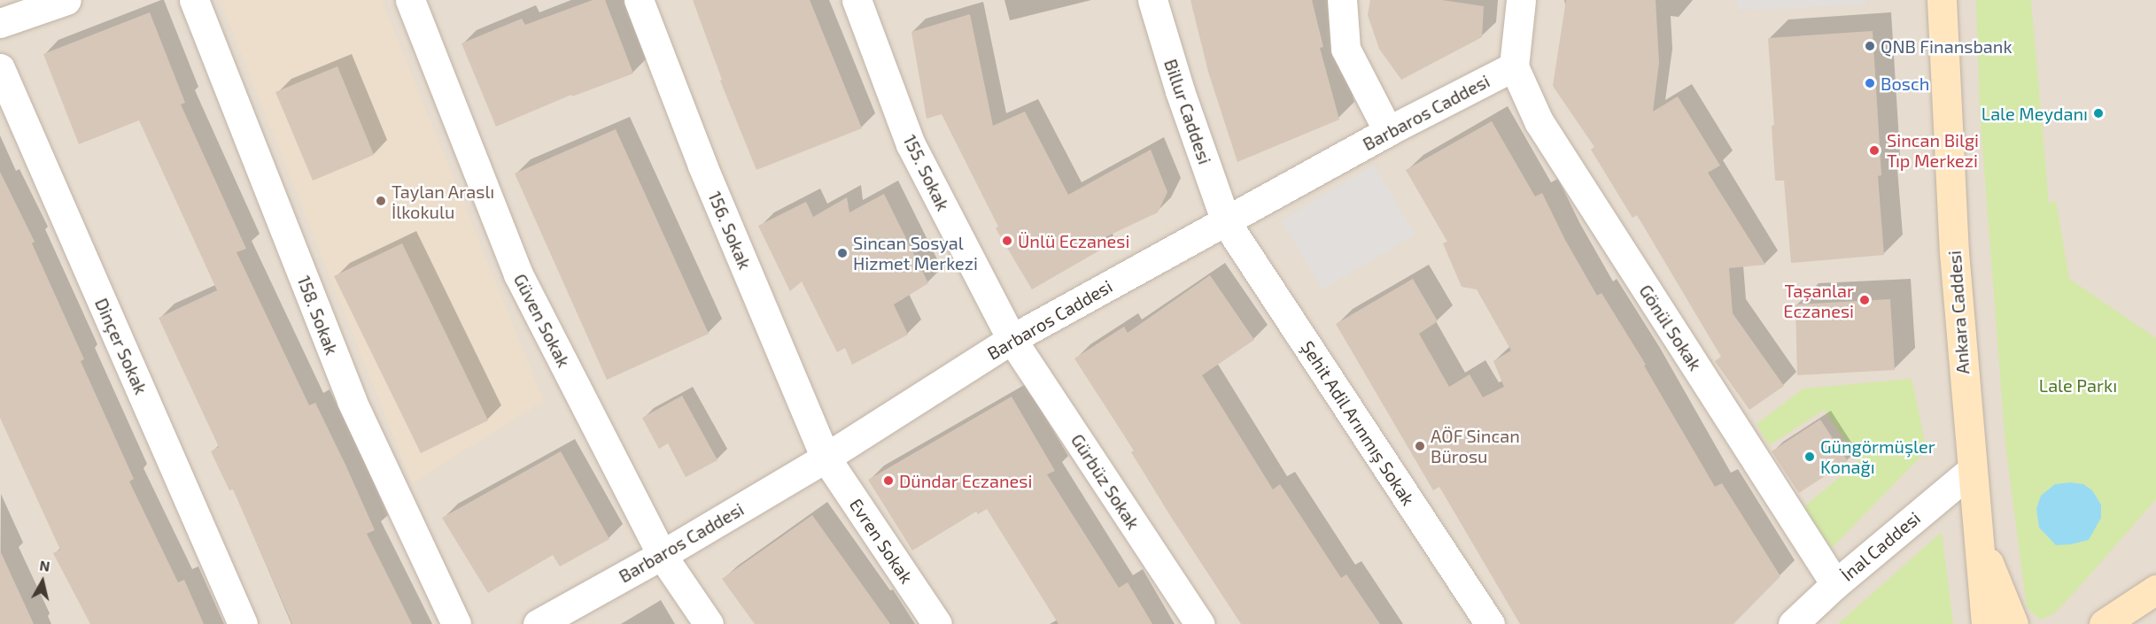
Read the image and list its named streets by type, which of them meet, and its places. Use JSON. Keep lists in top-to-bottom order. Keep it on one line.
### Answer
{"streets":{"main road":["Ankara Caddesi"],"street":["Billur Caddesi","Barbaros Caddesi","155. Sokak","156. Sokak","158. Sokak","Güven Sokak","Gönül Sokak","Dinçer Sokak","Şehit Adil Arınmış Sokak","Gürbüz Sokak","Evren Sokak","İnal Caddesi"]},"crossings":[["Billur Caddesi","Barbaros Caddesi"],["Billur Caddesi","Şehit Adil Arınmış Sokak"],["Barbaros Caddesi","155. Sokak"],["Barbaros Caddesi","156. Sokak"],["Barbaros Caddesi","Güven Sokak"],["Barbaros Caddesi","Gönül Sokak"],["Barbaros Caddesi","Şehit Adil Arınmış Sokak"],["Barbaros Caddesi","Gürbüz Sokak"],["Barbaros Caddesi","Evren Sokak"],["155. Sokak","Gürbüz Sokak"],["156. Sokak","Evren Sokak"],["Ankara Caddesi","İnal Caddesi"],["Gönül Sokak","İnal Caddesi"]],"parks":["Lale Parkı"],"places":["QNB Finansbank","Bosch","Lale Meydanı","Sincan Bilgi Tıp Merkezi","Taylan Araslı İlkokulu","Ünlü Eczanesi","Sincan Sosyal Hizmet Merkezi","Taşanlar Eczanesi","AÖF Sincan Bürosu","Güngörmüşler Konağı","Dündar Eczanesi"],"north":"top"}
